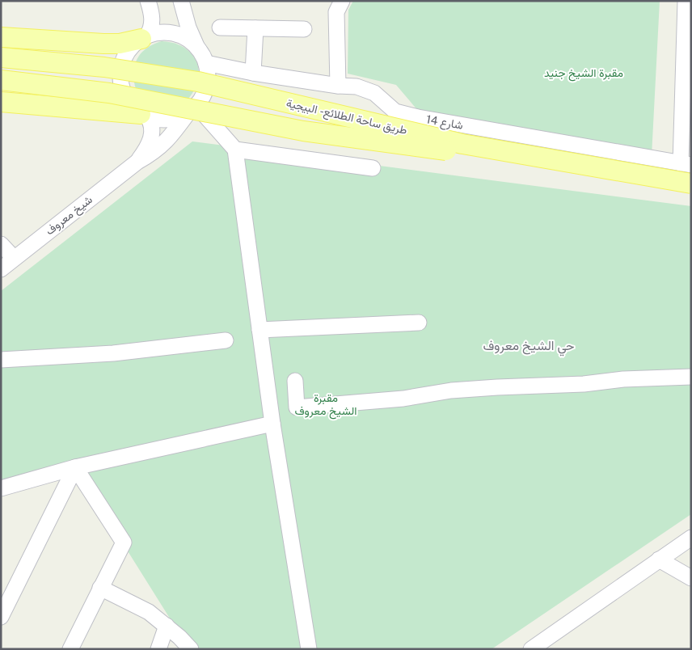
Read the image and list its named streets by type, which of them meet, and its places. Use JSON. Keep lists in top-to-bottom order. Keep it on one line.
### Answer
{"streets":{"main road":["طريق ساحة الطلائع - البيجية"],"street":["شارع 14","شیخ معروف"]},"districts":["حي الشيخ معروف"],"parks":["مقبرة الشيخ جنيد","مقبرة الشيخ معروف"]}
